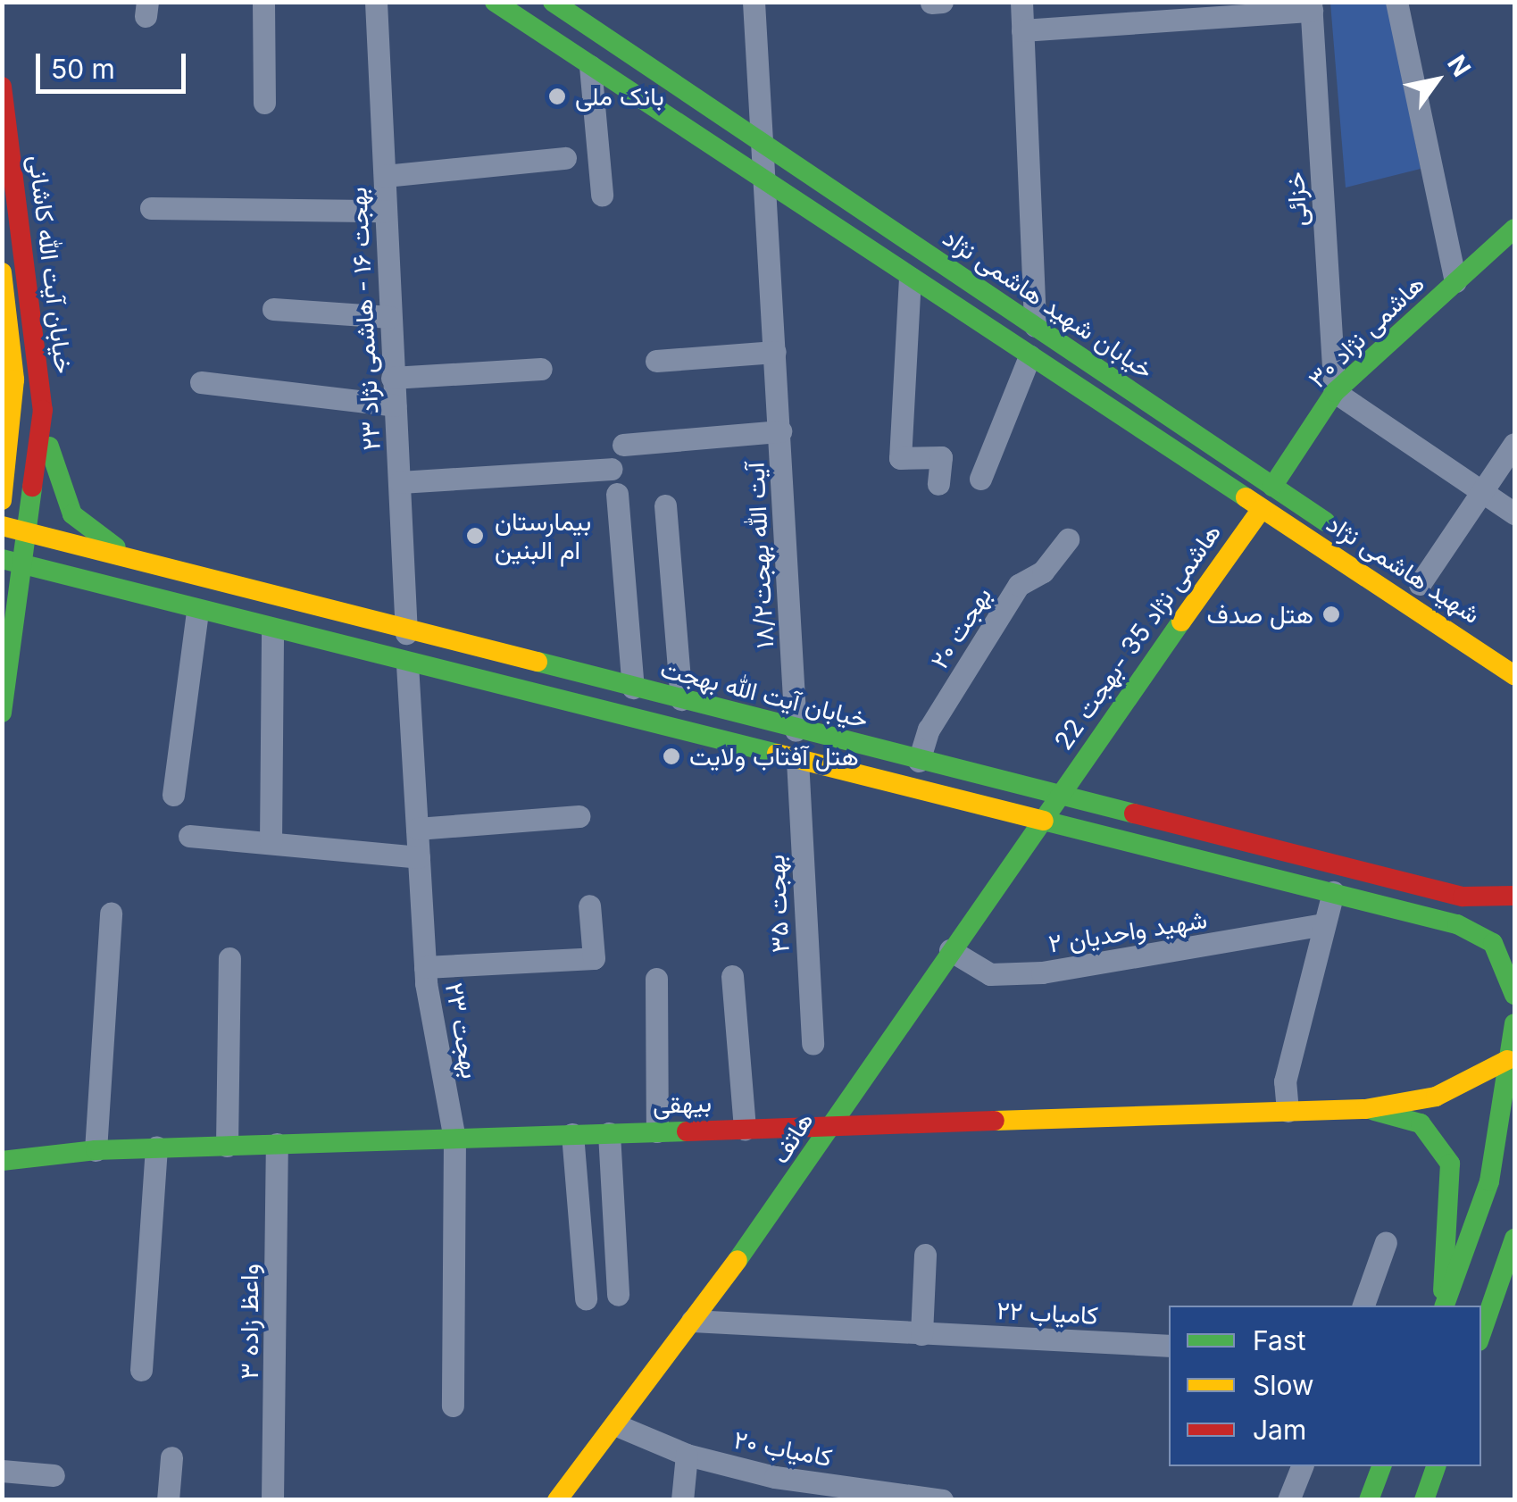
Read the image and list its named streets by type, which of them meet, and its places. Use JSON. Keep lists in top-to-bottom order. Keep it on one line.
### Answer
{"streets":{"main road":["خیابان آیت الله کاشانی","خیابان شهید هاشمی نژاد","هاشمی نژاد ۳۰","شهید هاشمی نژاد","هاشمی نژاد 35 -بهجت 22","خیابان آیت الله بهجت","بیهقی","هاتف"],"street":["خزائی","بهجت ۱۶ - هاشمی نژاد ۲۳","آیت الله بهجت۱۸/۲","بهجت ۲۰","بهجت ۳۵","شهید واحدیان ۲","بهجت ۲۳","کامیاب ۲۲","واعظ زاده ۳","کامیاب ۲۰"]},"crossings":[["خزائی","هاشمی نژاد ۳۰"],["خیابان آیت الله کاشانی","خیابان آیت الله بهجت"],["خیابان شهید هاشمی نژاد","هاشمی نژاد ۳۰"],["خیابان شهید هاشمی نژاد","آیت الله بهجت۱۸/۲"],["بهجت ۱۶ - هاشمی نژاد ۲۳","خیابان آیت الله بهجت"],["آیت الله بهجت۱۸/۲","خیابان آیت الله بهجت"],["شهید هاشمی نژاد","هاشمی نژاد 35 -بهجت 22"],["بهجت ۲۰","خیابان آیت الله بهجت"],["هاشمی نژاد 35 -بهجت 22","خیابان آیت الله بهجت"],["هاشمی نژاد 35 -بهجت 22","هاتف"],["خیابان آیت الله بهجت","هاتف"],["شهید واحدیان ۲","هاتف"],["بهجت ۲۳","بیهقی"],["بیهقی","هاتف"],["بیهقی","واعظ زاده ۳"],["هاتف","کامیاب ۲۲"],["هاتف","کامیاب ۲۰"]],"places":["بانک ملی","بیمارستان ام البنین","هتل صدف","هتل آفتاب ولایت"],"legend":["Fast","Slow","Jam"],"scale_bar":"50 m","north":"top right"}
